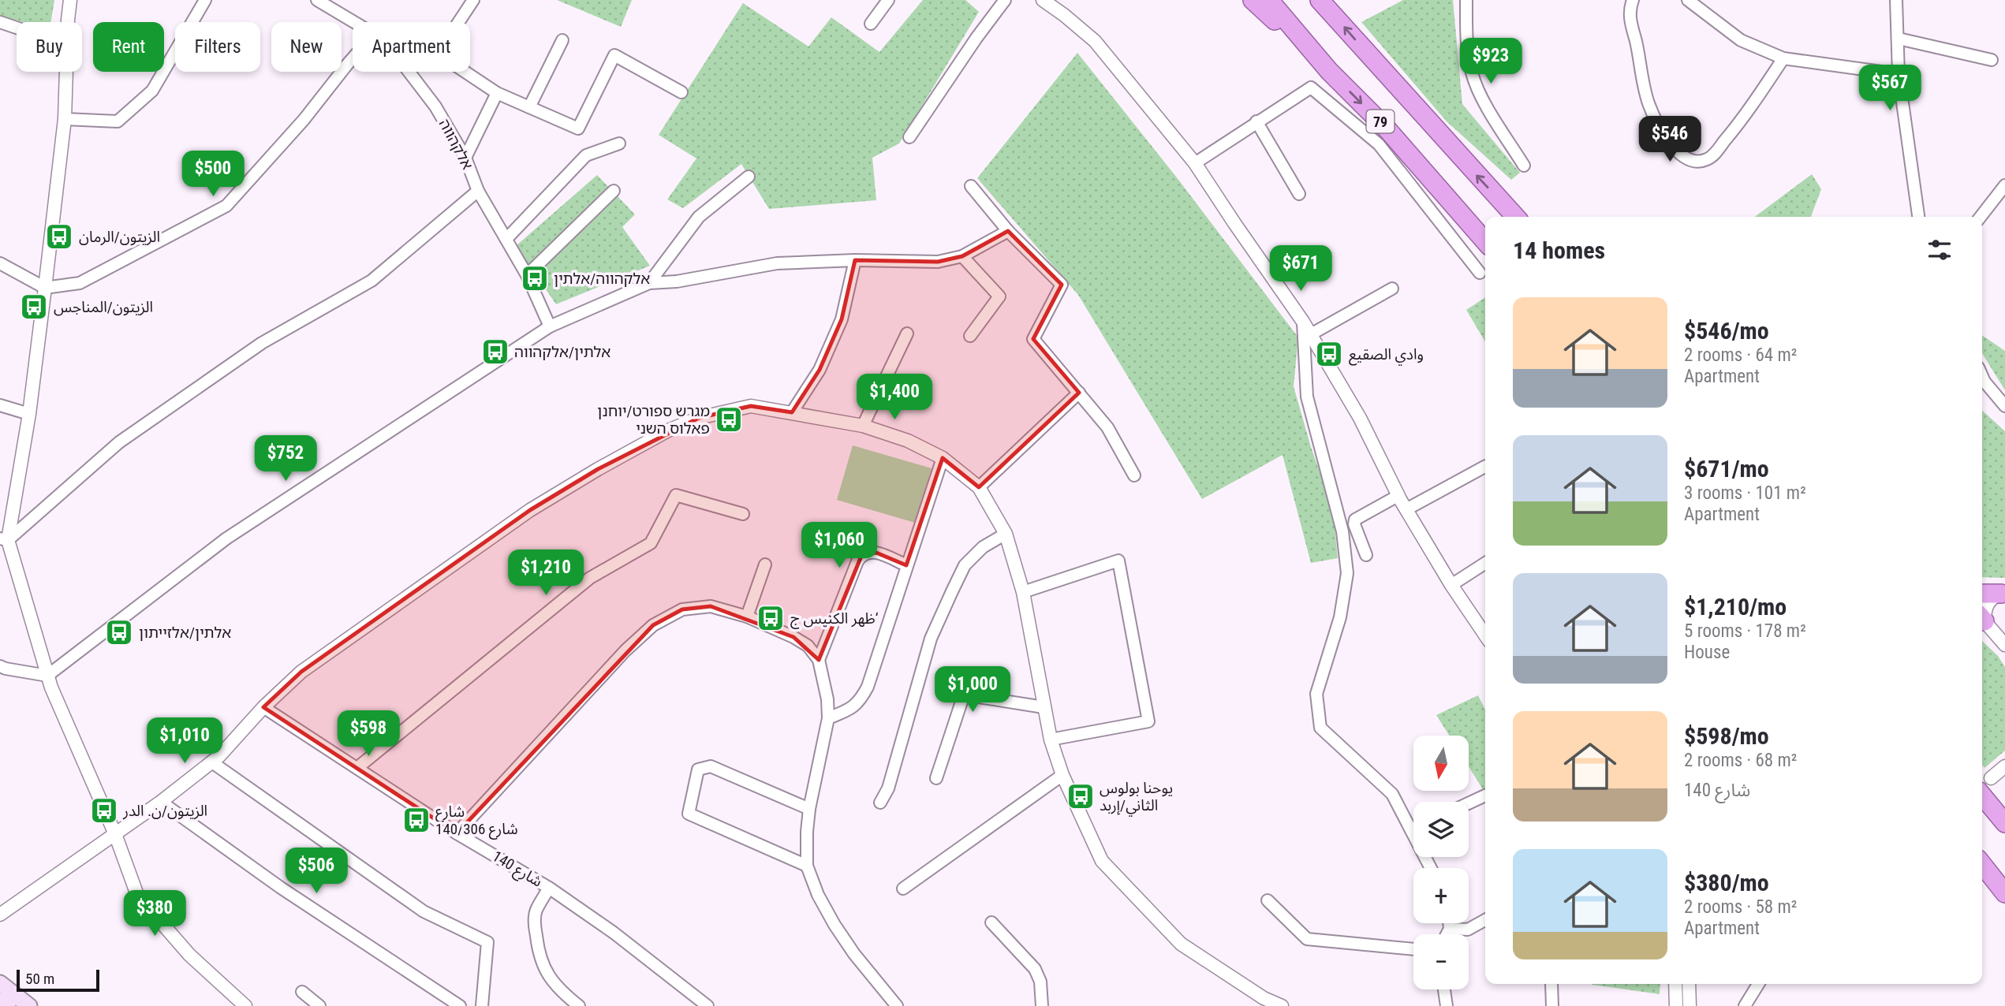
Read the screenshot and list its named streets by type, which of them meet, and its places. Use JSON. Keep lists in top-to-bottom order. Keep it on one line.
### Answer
{"streets":{"highway":["79"],"street":["אלקהווה","شارع 140"]},"places":{"bus stop":["الزيتون/الرمان","אלקהווה/אלתין","الزيتون/المناجس","אלתין/אלקהווה","وادي الصقيع","מגרש ספורט/יוחנן פאלוס השני","ظهر الكنيس ج‘","אלתין/אלזייתון","يوحنا بولوس الثاني/إربد","الزيتون/ن. الدر","شارع 140/شارع 306"]},"scale_bar":"50 m","north":"bottom","page":{"chip":["Buy","Rent","Filters","New","Apartment"],"price":["$923","$567","$546","$500","$671","$1,400","$752","$1,060","$1,210","$1,000","$598","$1,010","$506","$380"],"heading":"14 homes","list":[{"name":"$546/mo","note":"2 rooms · 64 m² · Apartment"},{"name":"$671/mo","note":"3 rooms · 101 m² · Apartment"},{"name":"$1,210/mo","note":"5 rooms · 178 m² · House"},{"name":"$598/mo","note":"2 rooms · 68 m² · شارع 140"},{"name":"$380/mo","note":"2 rooms · 58 m² · Apartment"}],"map_buttons":["+","−"],"scale":"50 m"}}
